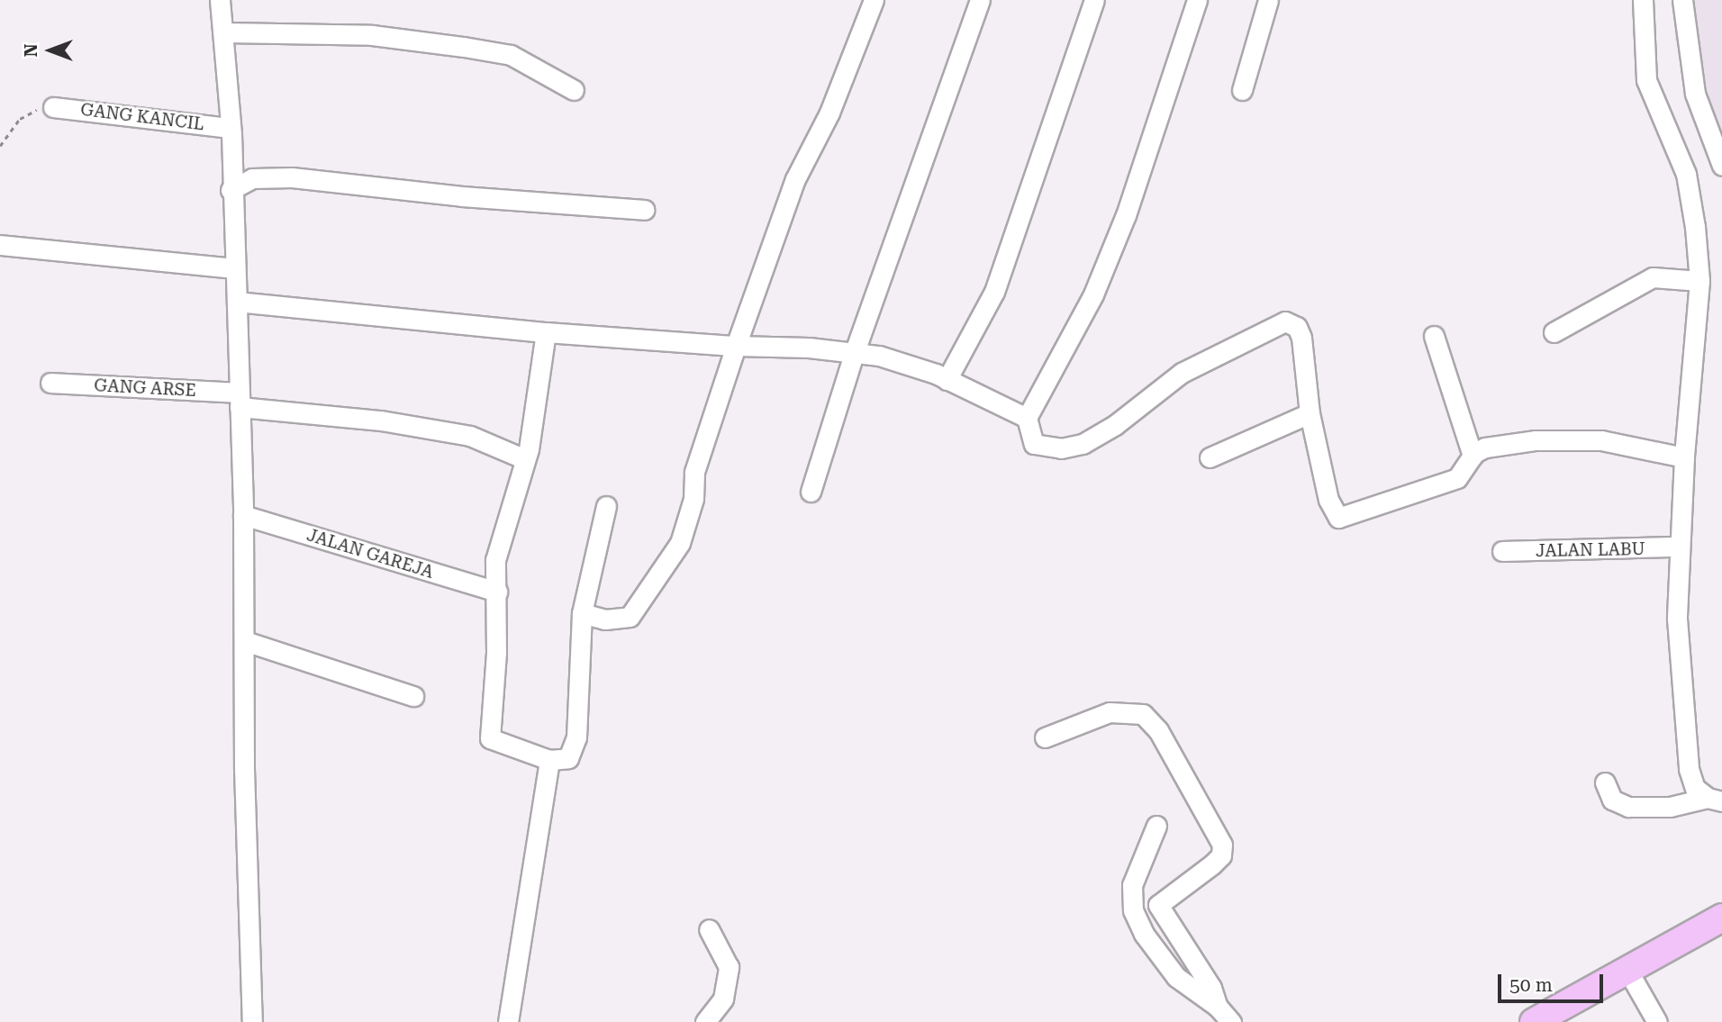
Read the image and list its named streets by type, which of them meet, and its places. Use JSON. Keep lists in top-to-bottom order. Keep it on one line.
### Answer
{"streets":{"street":["GANG KANCIL","GANG ARSE","JALAN LABU","JALAN GAREJA"]},"scale_bar":"50 m","north":"left"}
